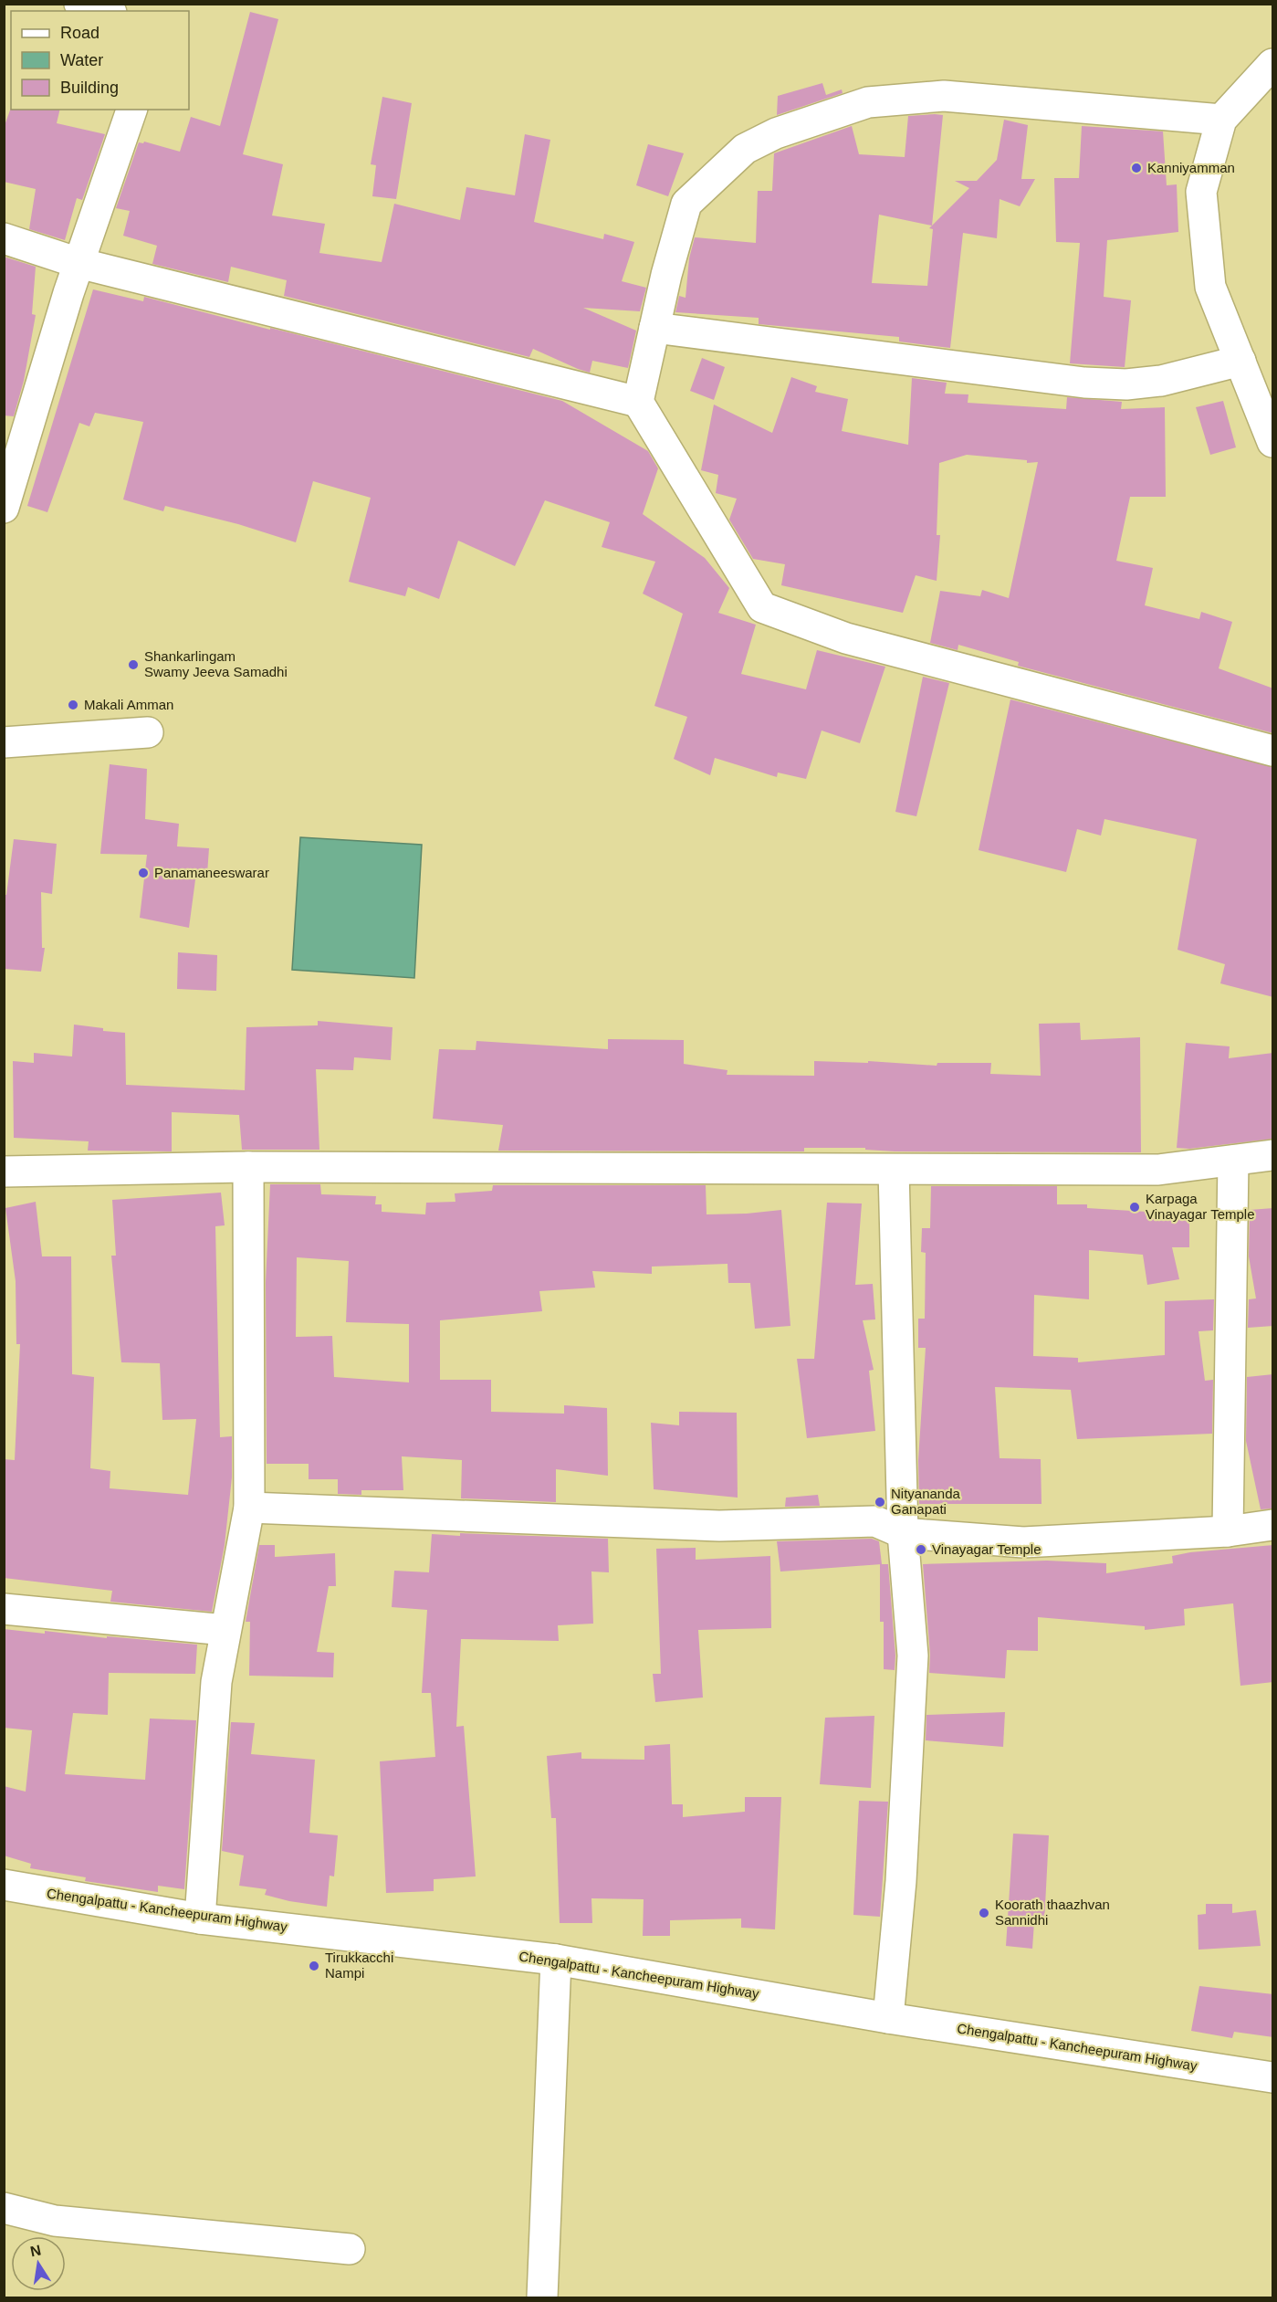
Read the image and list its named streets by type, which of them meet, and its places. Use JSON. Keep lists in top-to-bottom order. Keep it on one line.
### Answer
{"streets":{"main road":["Chengalpattu - Kancheepuram Highway"]},"places":["Kanniyamman","Shankarlingam Swamy Jeeva Samadhi","Makali Amman","Panamaneeswarar","Karpaga Vinayagar Temple","Nityananda Ganapati","Vinayagar Temple","Koorath thaazhvan Sannidhi","Tirukkacchi Nampi"],"legend":["Road","Water","Building"],"north":"top"}
